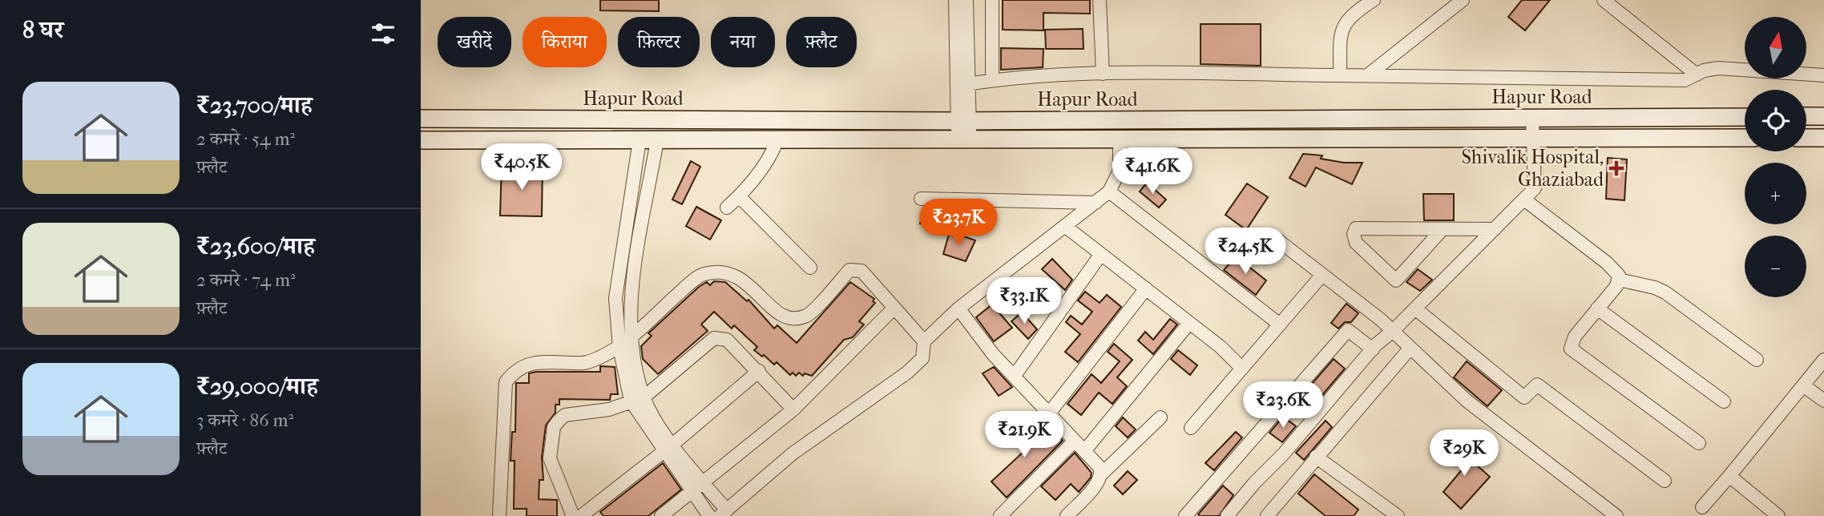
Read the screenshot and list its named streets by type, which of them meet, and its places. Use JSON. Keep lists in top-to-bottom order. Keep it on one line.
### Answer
{"streets":{"main road":["Hapur Road"]},"places":{"health":["Shivalik Hospital, Ghaziabad"]},"north":"top","page":{"heading":"8 घर","map_buttons":["+","−"],"chip":["खरीदें","किराया","फ़िल्टर","नया","फ़्लैट"],"list":[{"name":"₹23,700/माह","note":"2 कमरे · 54 m² · फ़्लैट"},{"name":"₹23,600/माह","note":"2 कमरे · 74 m² · फ़्लैट"},{"name":"₹29,000/माह","note":"3 कमरे · 86 m² · फ़्लैट"}],"price":["₹40.5K","₹41.6K","₹23.7K","₹24.5K","₹33.1K","₹23.6K","₹21.9K","₹29K"]}}
